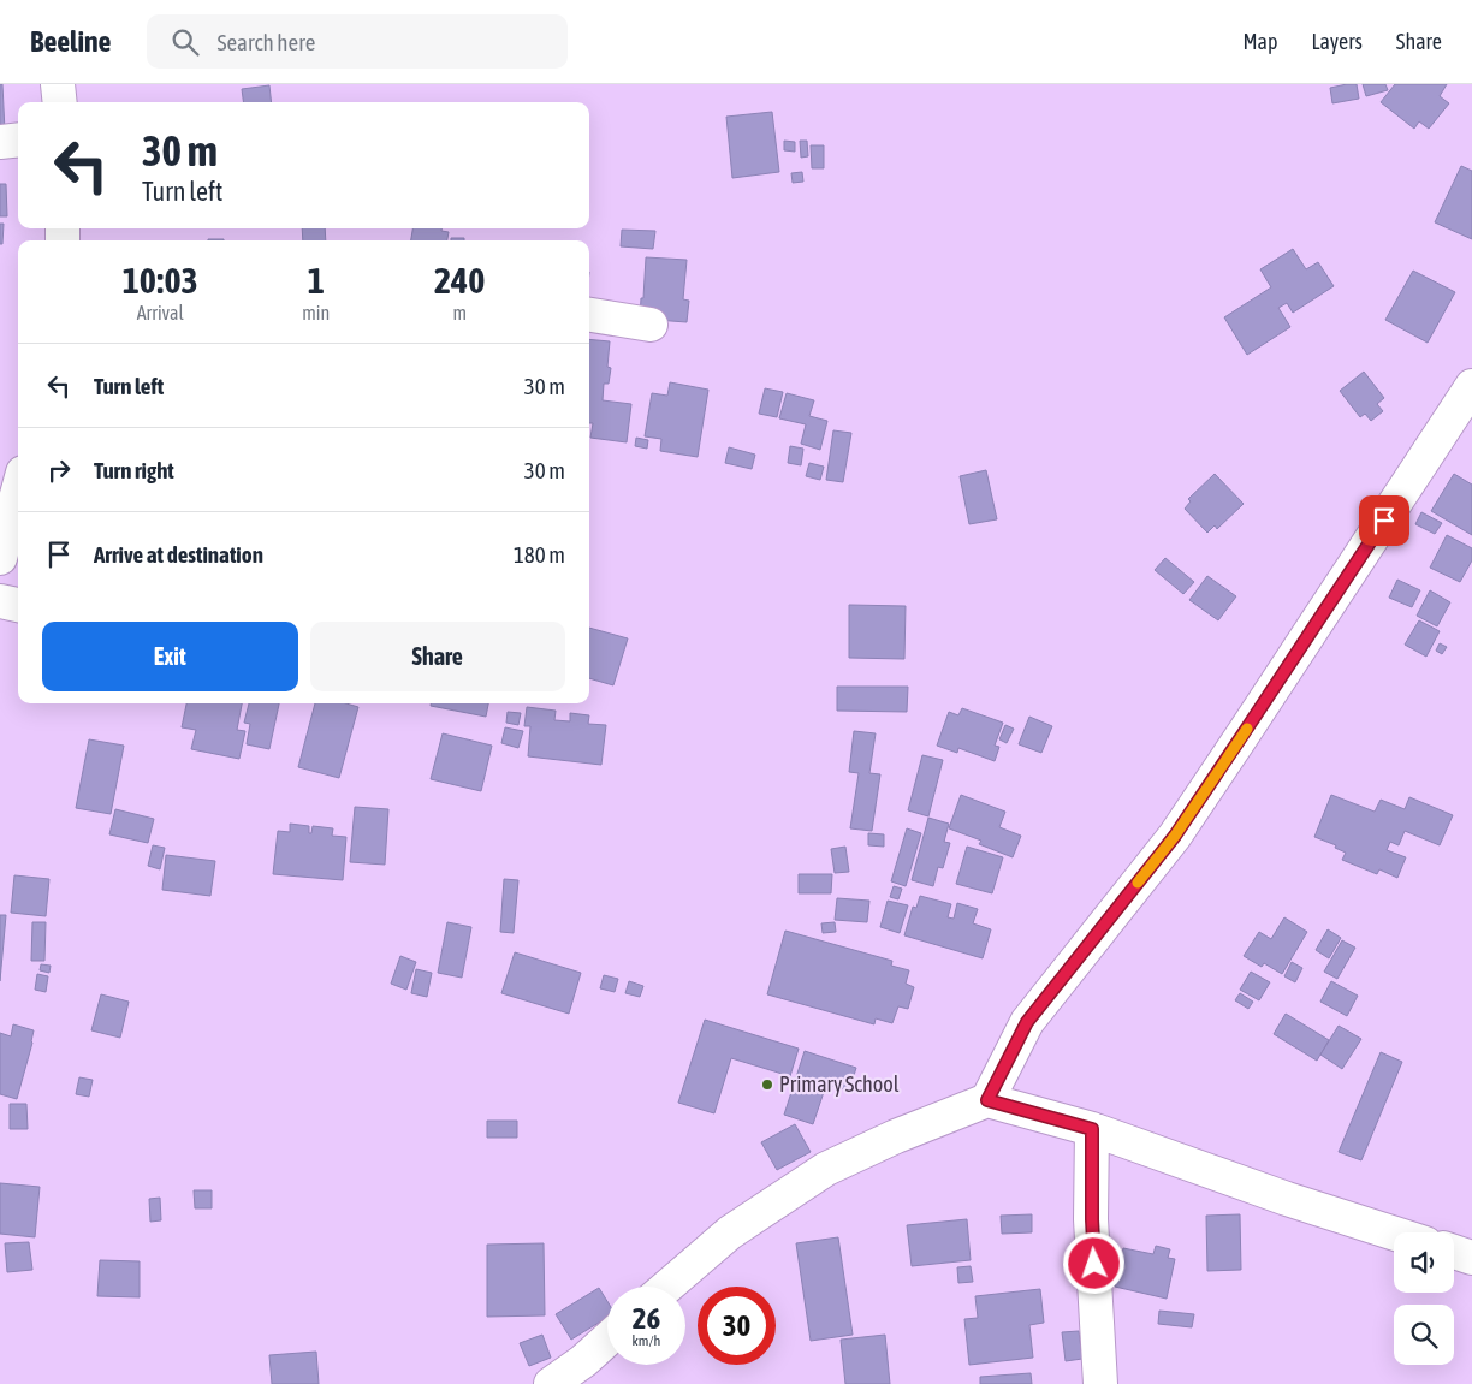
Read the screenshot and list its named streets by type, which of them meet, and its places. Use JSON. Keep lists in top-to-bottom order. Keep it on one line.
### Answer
{"places":["Primary School"],"page":{"header":"Beeline","search":"Search here","nav":["Map","Layers","Share"],"turn":["30 m","Turn left"],"eta":["10:03","Arrival","1","min","240","m"],"list":[{"name":"Turn left","value":"30 m"},{"name":"Turn right","value":"30 m"},{"name":"Arrive at destination","value":"180 m"}],"buttons":["Exit","Share"],"speed":"26 km/h","limit":"30"}}
